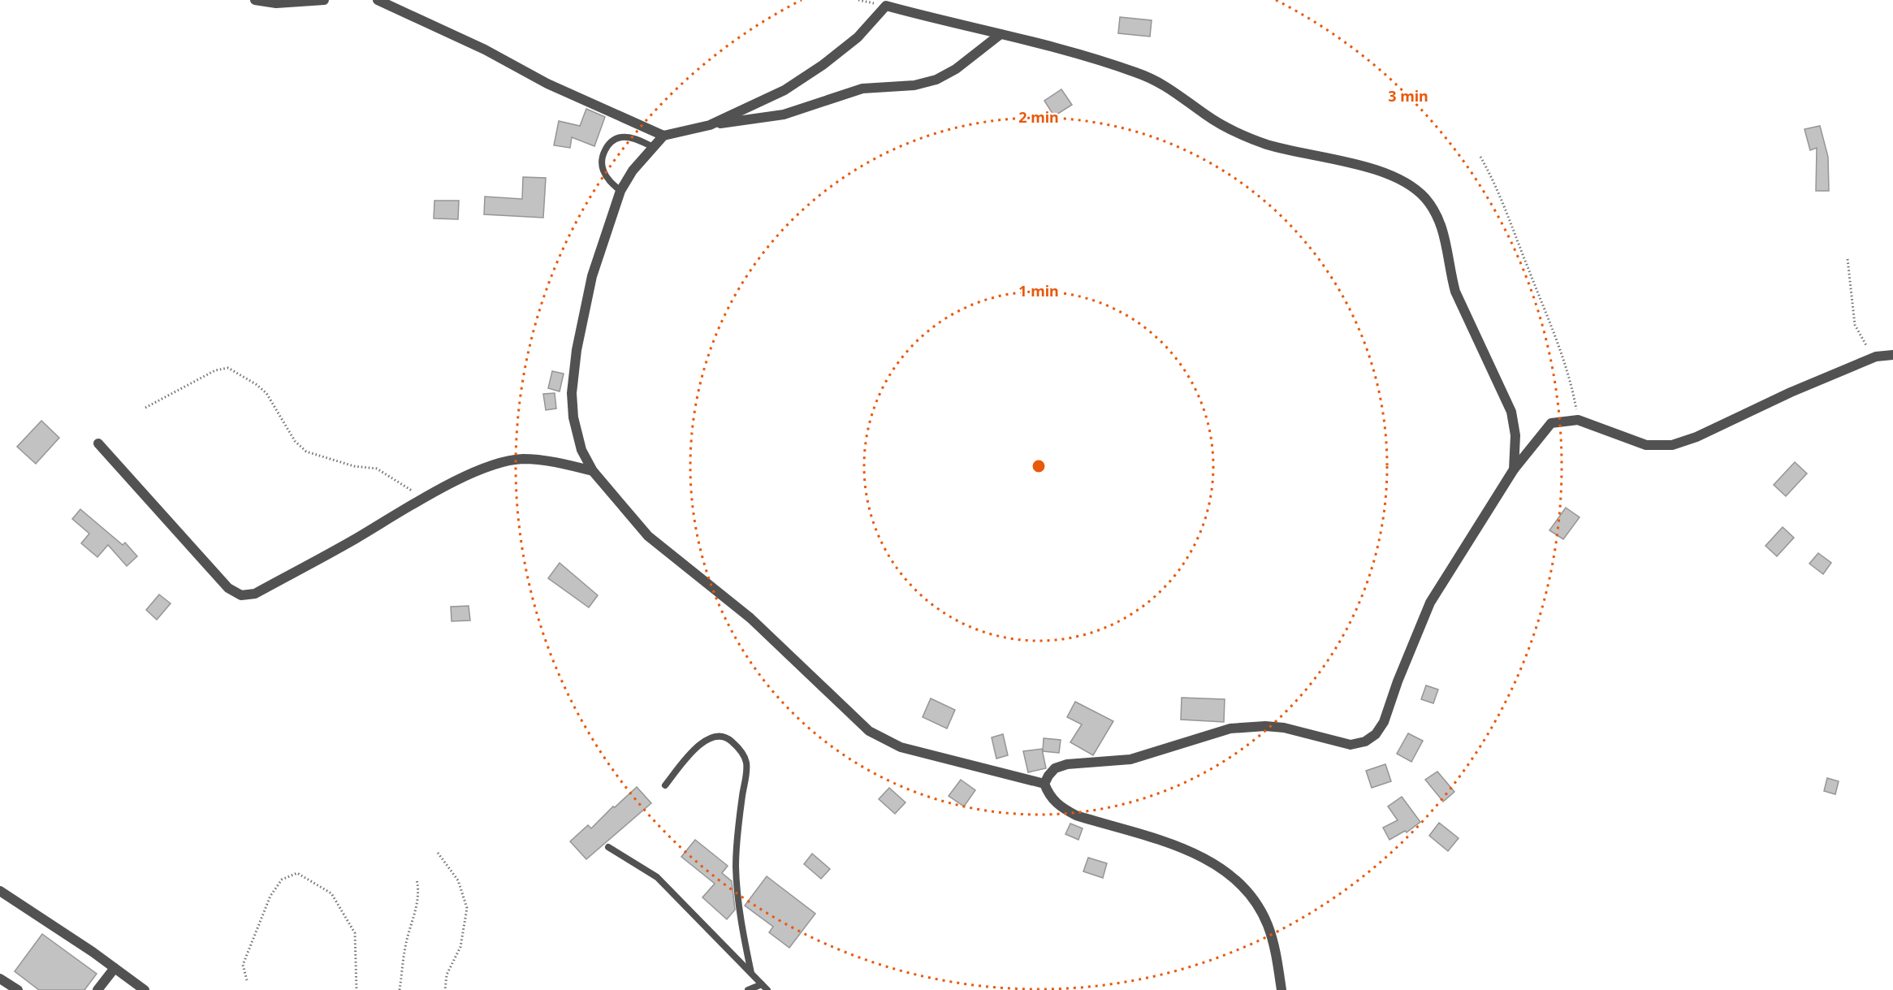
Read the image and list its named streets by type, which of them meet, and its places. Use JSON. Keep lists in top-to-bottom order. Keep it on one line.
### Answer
{"rings":["3 min","2 min","1 min"]}
